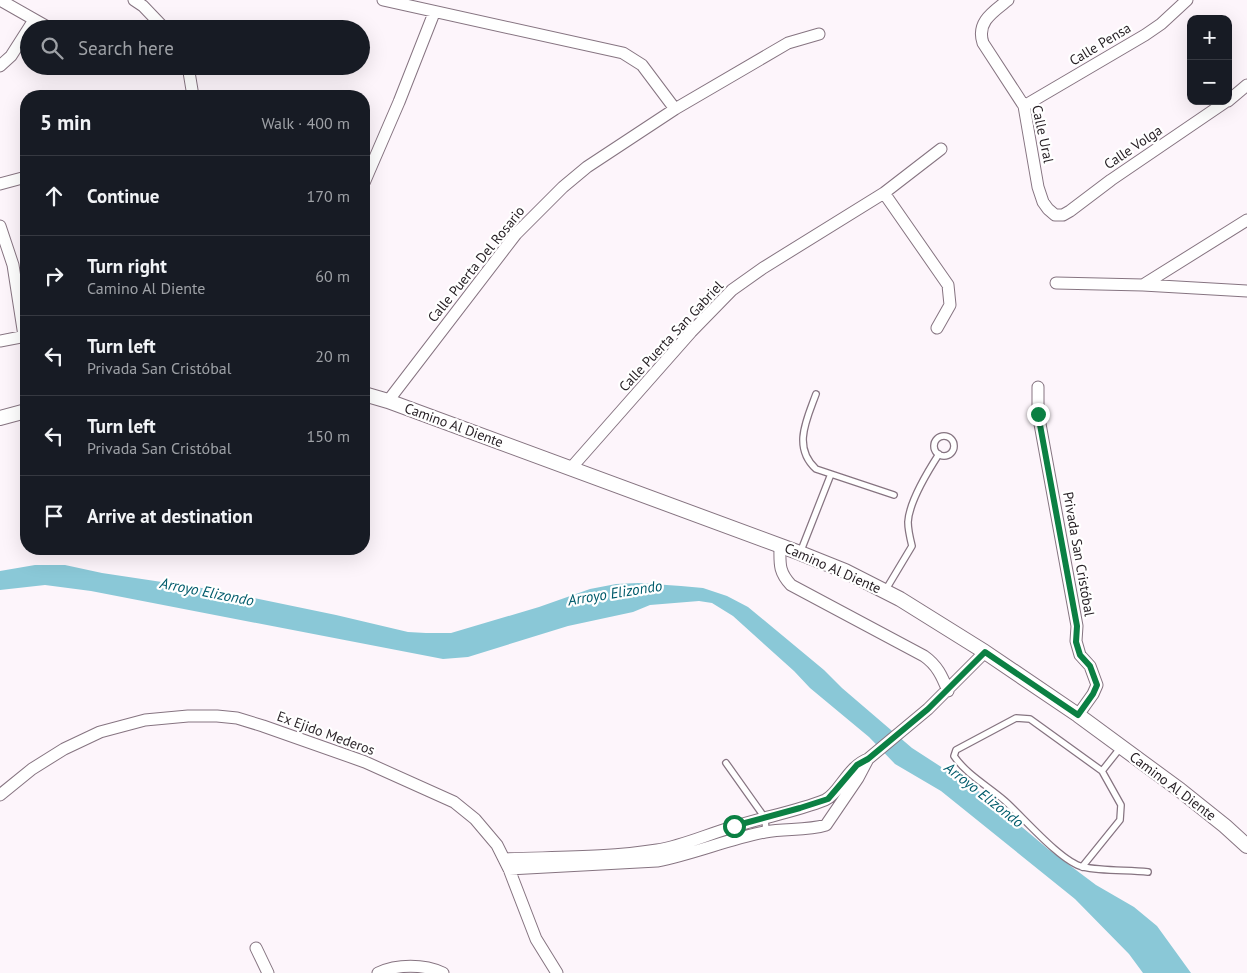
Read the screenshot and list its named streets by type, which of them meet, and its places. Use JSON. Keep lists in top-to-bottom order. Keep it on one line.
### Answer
{"streets":{"street":["Calle Pensa","Calle Ural","Calle Volga","Calle Puerta Del Rosario","Calle Puerta San Gabriel","Camino Al Diente","Privada San Cristóbal","Ex Ejido Mederos"]},"crossings":[["Calle Pensa","Calle Ural"],["Calle Ural","Calle Volga"],["Calle Puerta Del Rosario","Camino Al Diente"],["Calle Puerta San Gabriel","Camino Al Diente"],["Camino Al Diente","Privada San Cristóbal"]],"water":["Arroyo Elizondo"],"page":{"map_buttons":["+","−"],"search":"Search here","heading":["5 min","Walk · 400 m"],"list":[["Continue","170 m"],["Turn right","Camino Al Diente","60 m"],["Turn left","Privada San Cristóbal","20 m"],["Turn left","Privada San Cristóbal","150 m"],"Arrive at destination"]}}
